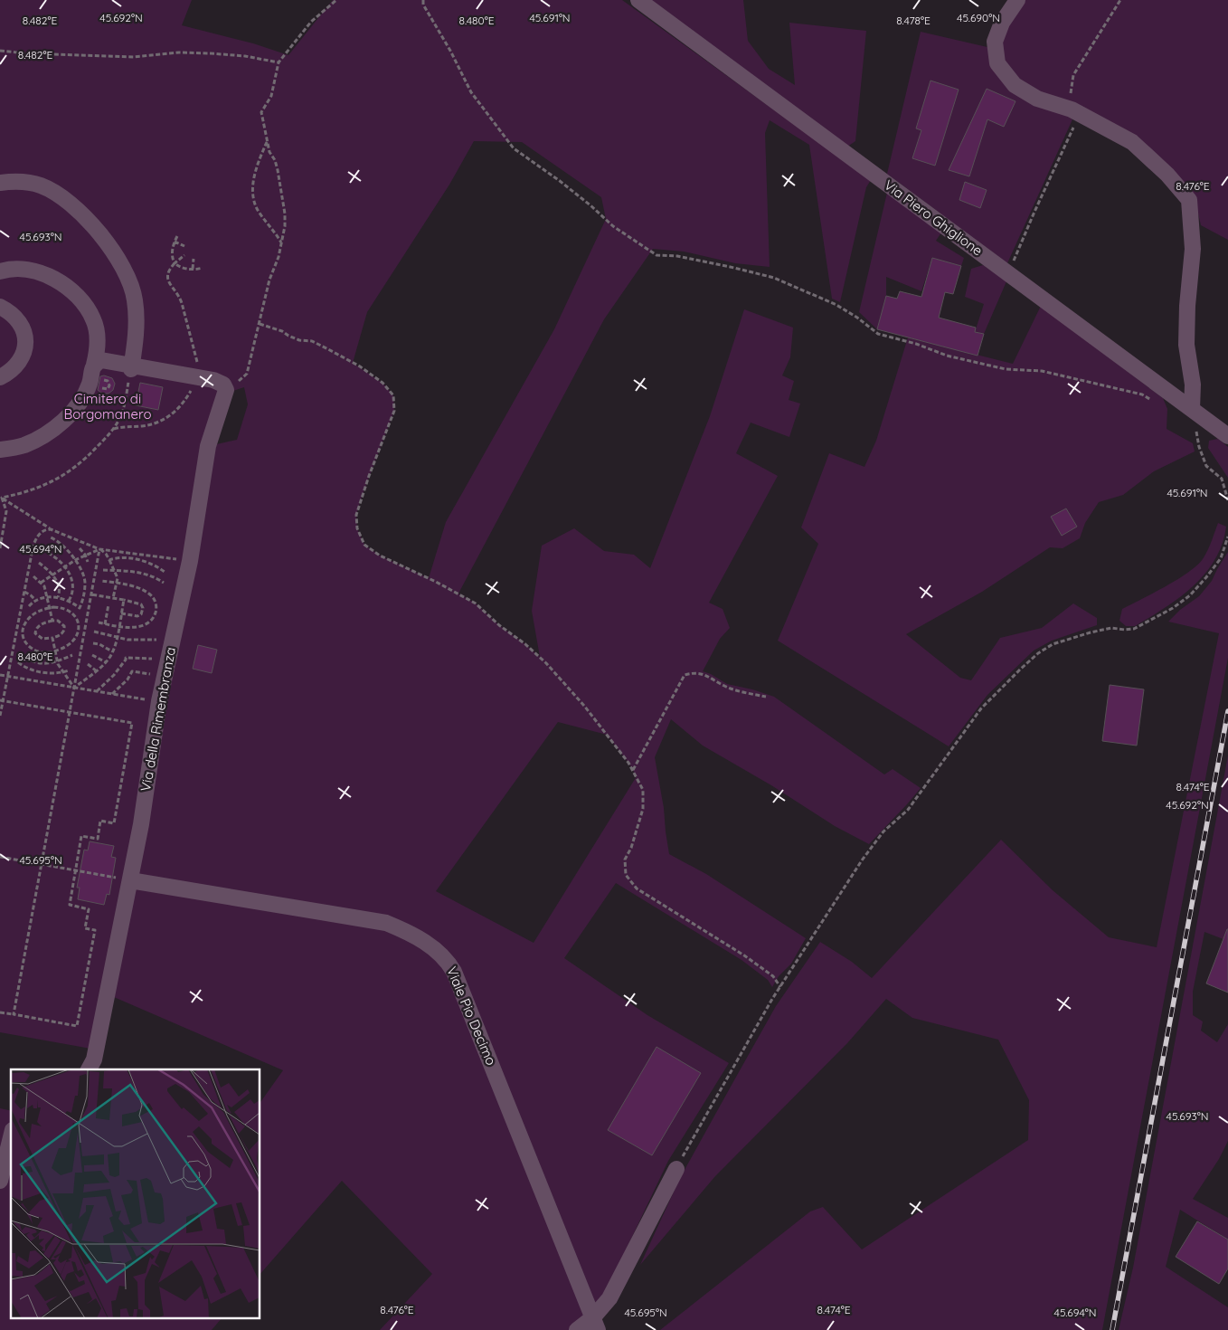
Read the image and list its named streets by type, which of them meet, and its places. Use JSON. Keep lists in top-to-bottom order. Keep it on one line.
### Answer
{"streets":{"street":["Via Piero Ghiglione","Via della Rimembranza","Viale Pio Decimo"]},"crossings":[["Via della Rimembranza","Viale Pio Decimo"]],"parks":["Cimitero di Borgomanero"],"coordinates":["45.692°N","45.690°N","45.691°N","8.480°E","8.478°E","8.482°E","8.476°E","45.693°N","45.694°N","8.474°E","45.695°N"]}
